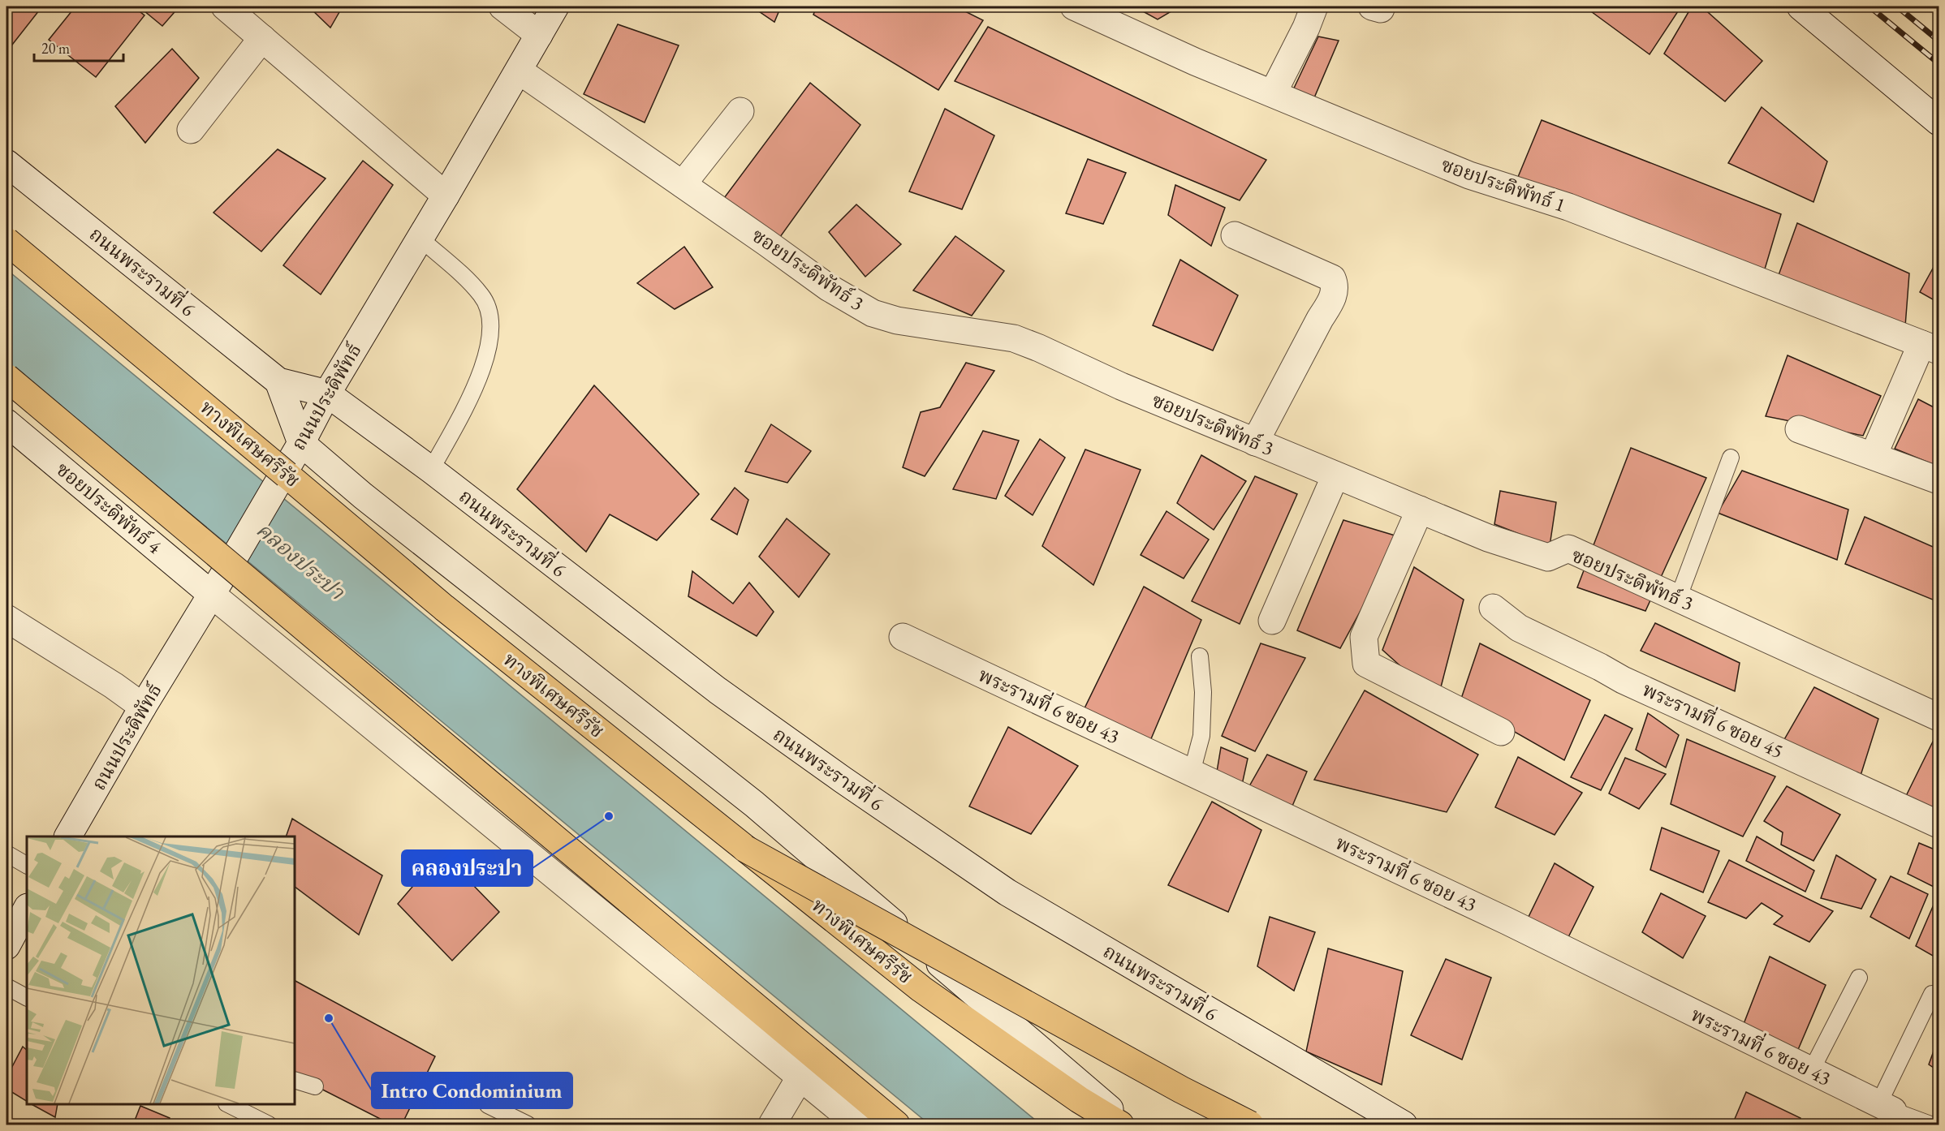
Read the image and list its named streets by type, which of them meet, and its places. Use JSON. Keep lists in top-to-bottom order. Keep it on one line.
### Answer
{"streets":{"highway":["ทางพิเศษศรีรัช"],"street":["ซอยประดิพัทธ์ 1","ซอยประดิพัทธ์ 3","ถนนพระรามที่ 6","ถนนประดิพัทธ์","ซอยประดิพัทธ์ 4","พระรามที่ 6 ซอย 43","พระรามที่ 6 ซอย 45"]},"crossings":[["ซอยประดิพัทธ์ 3","ถนนประดิพัทธ์"],["ถนนพระรามที่ 6","ถนนประดิพัทธ์"],["ถนนประดิพัทธ์","ซอยประดิพัทธ์ 4"]],"water":["คลองประปา"],"places":["คลองประปา","Intro Condominium"],"scale_bar":"20 m"}
